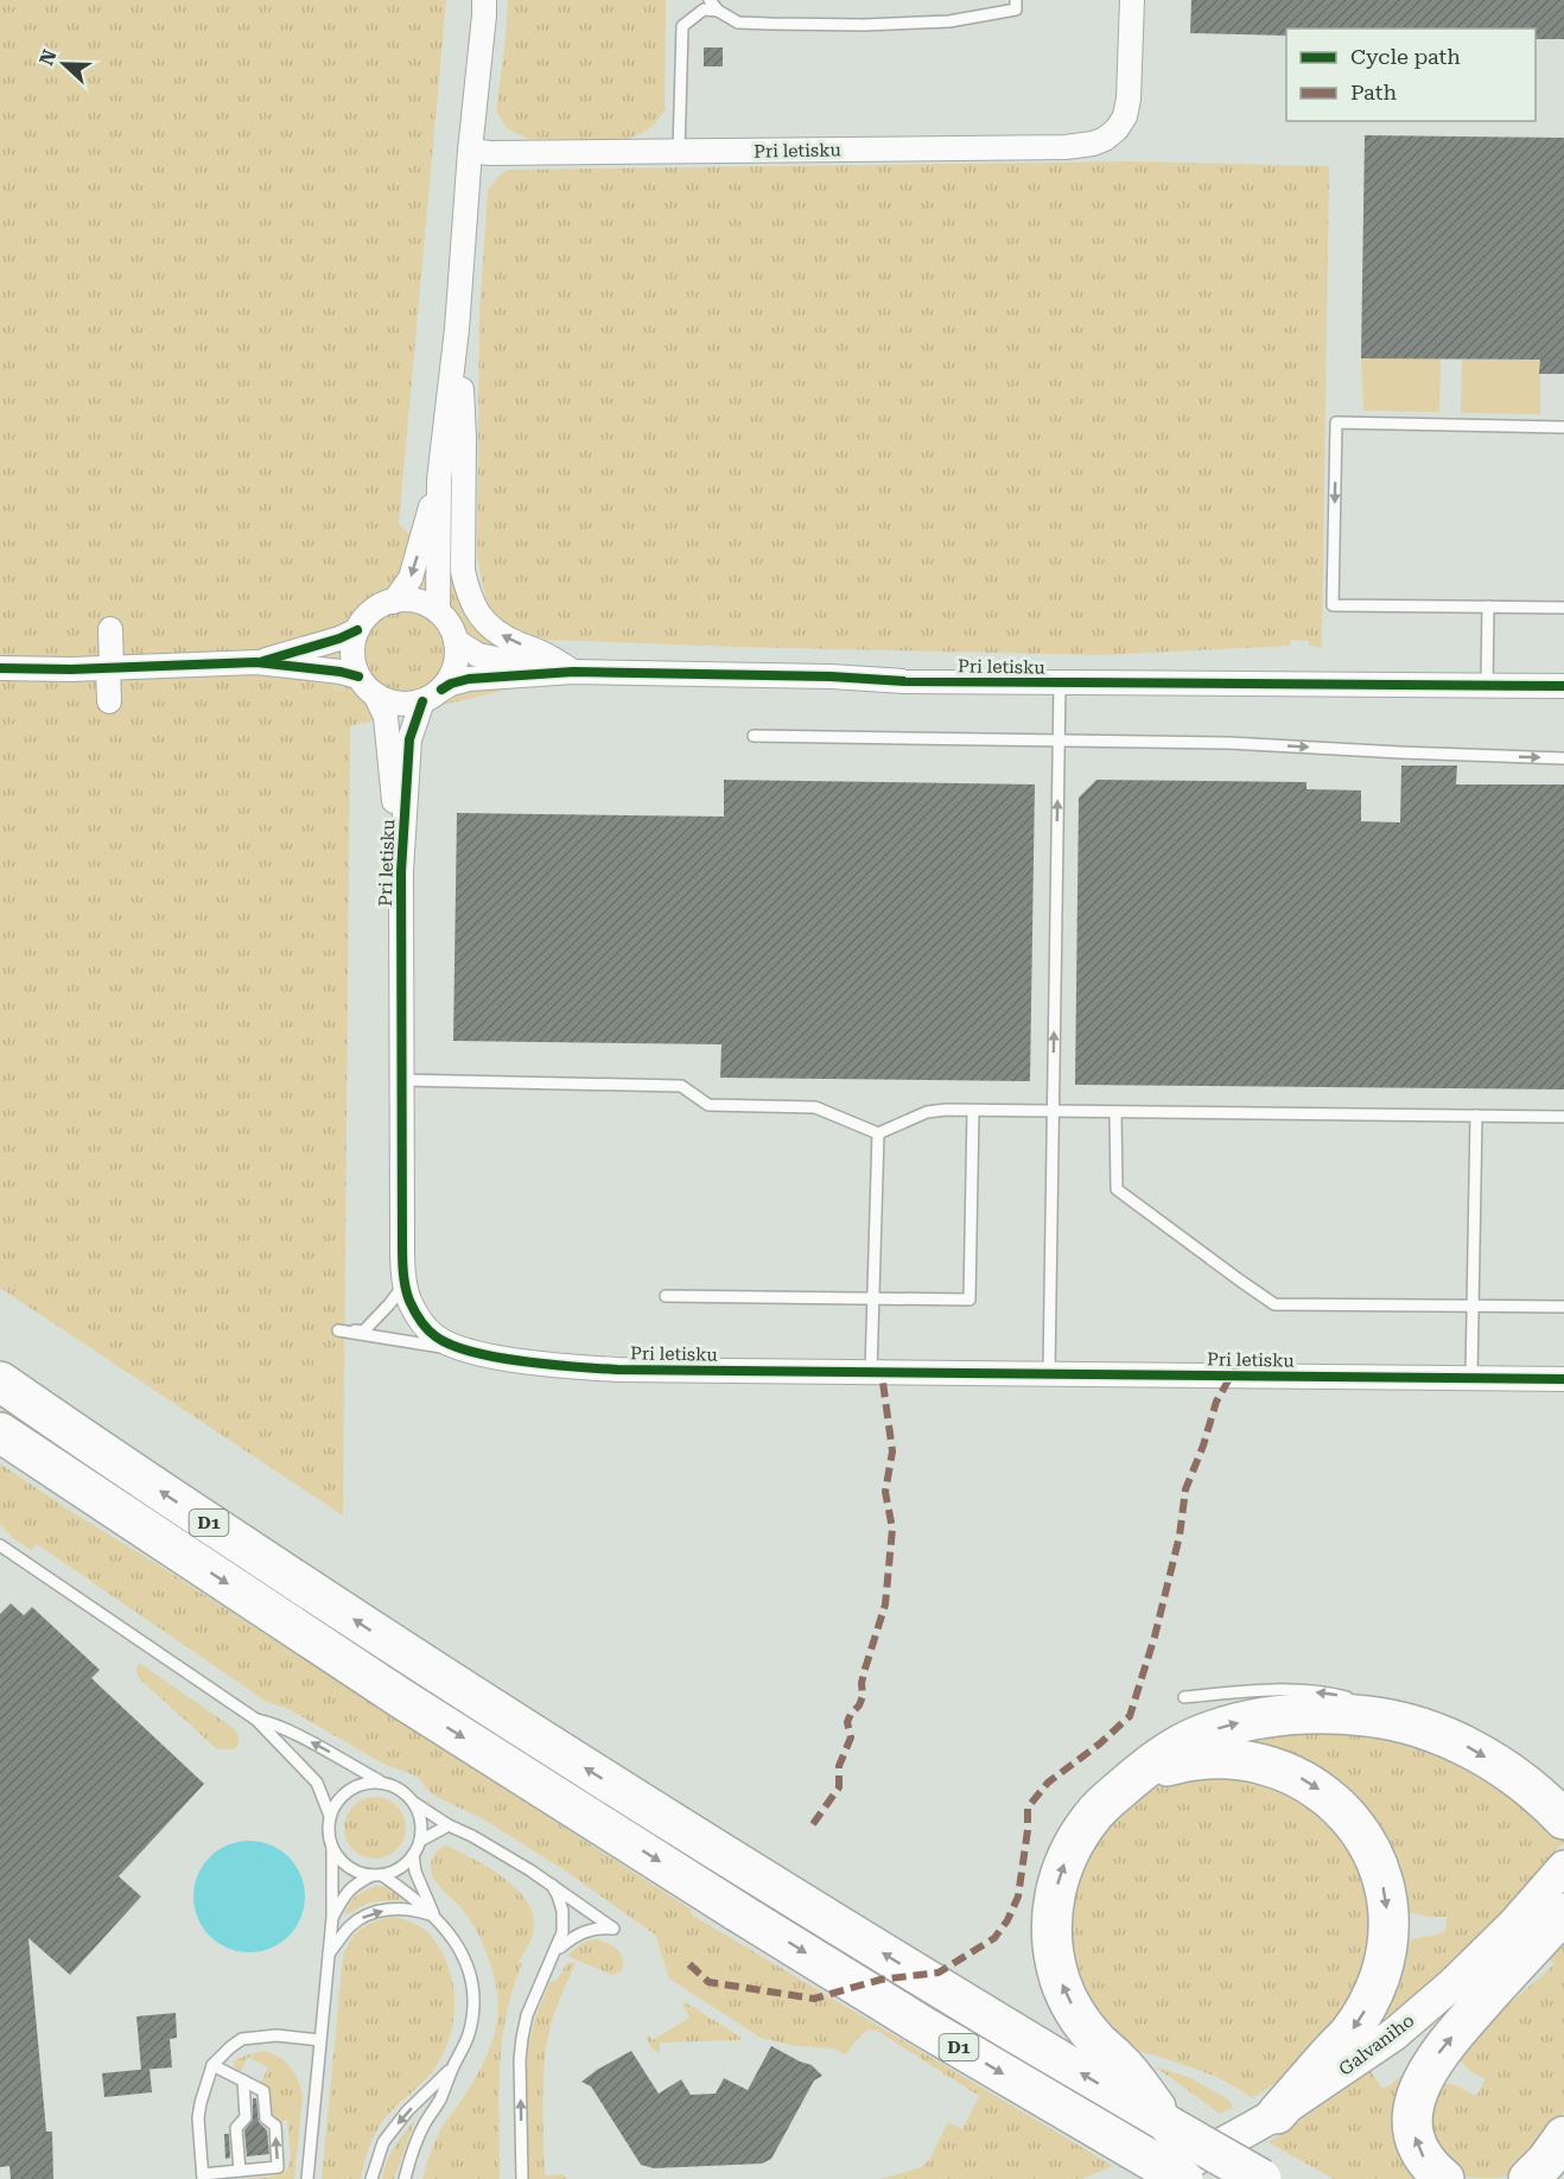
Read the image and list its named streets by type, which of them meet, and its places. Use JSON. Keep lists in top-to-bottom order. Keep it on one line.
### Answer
{"streets":{"highway":["D1"],"main road":["Galvaniho"],"street":["Pri letisku"]},"legend":["Cycle path","Path"],"north":"left"}
